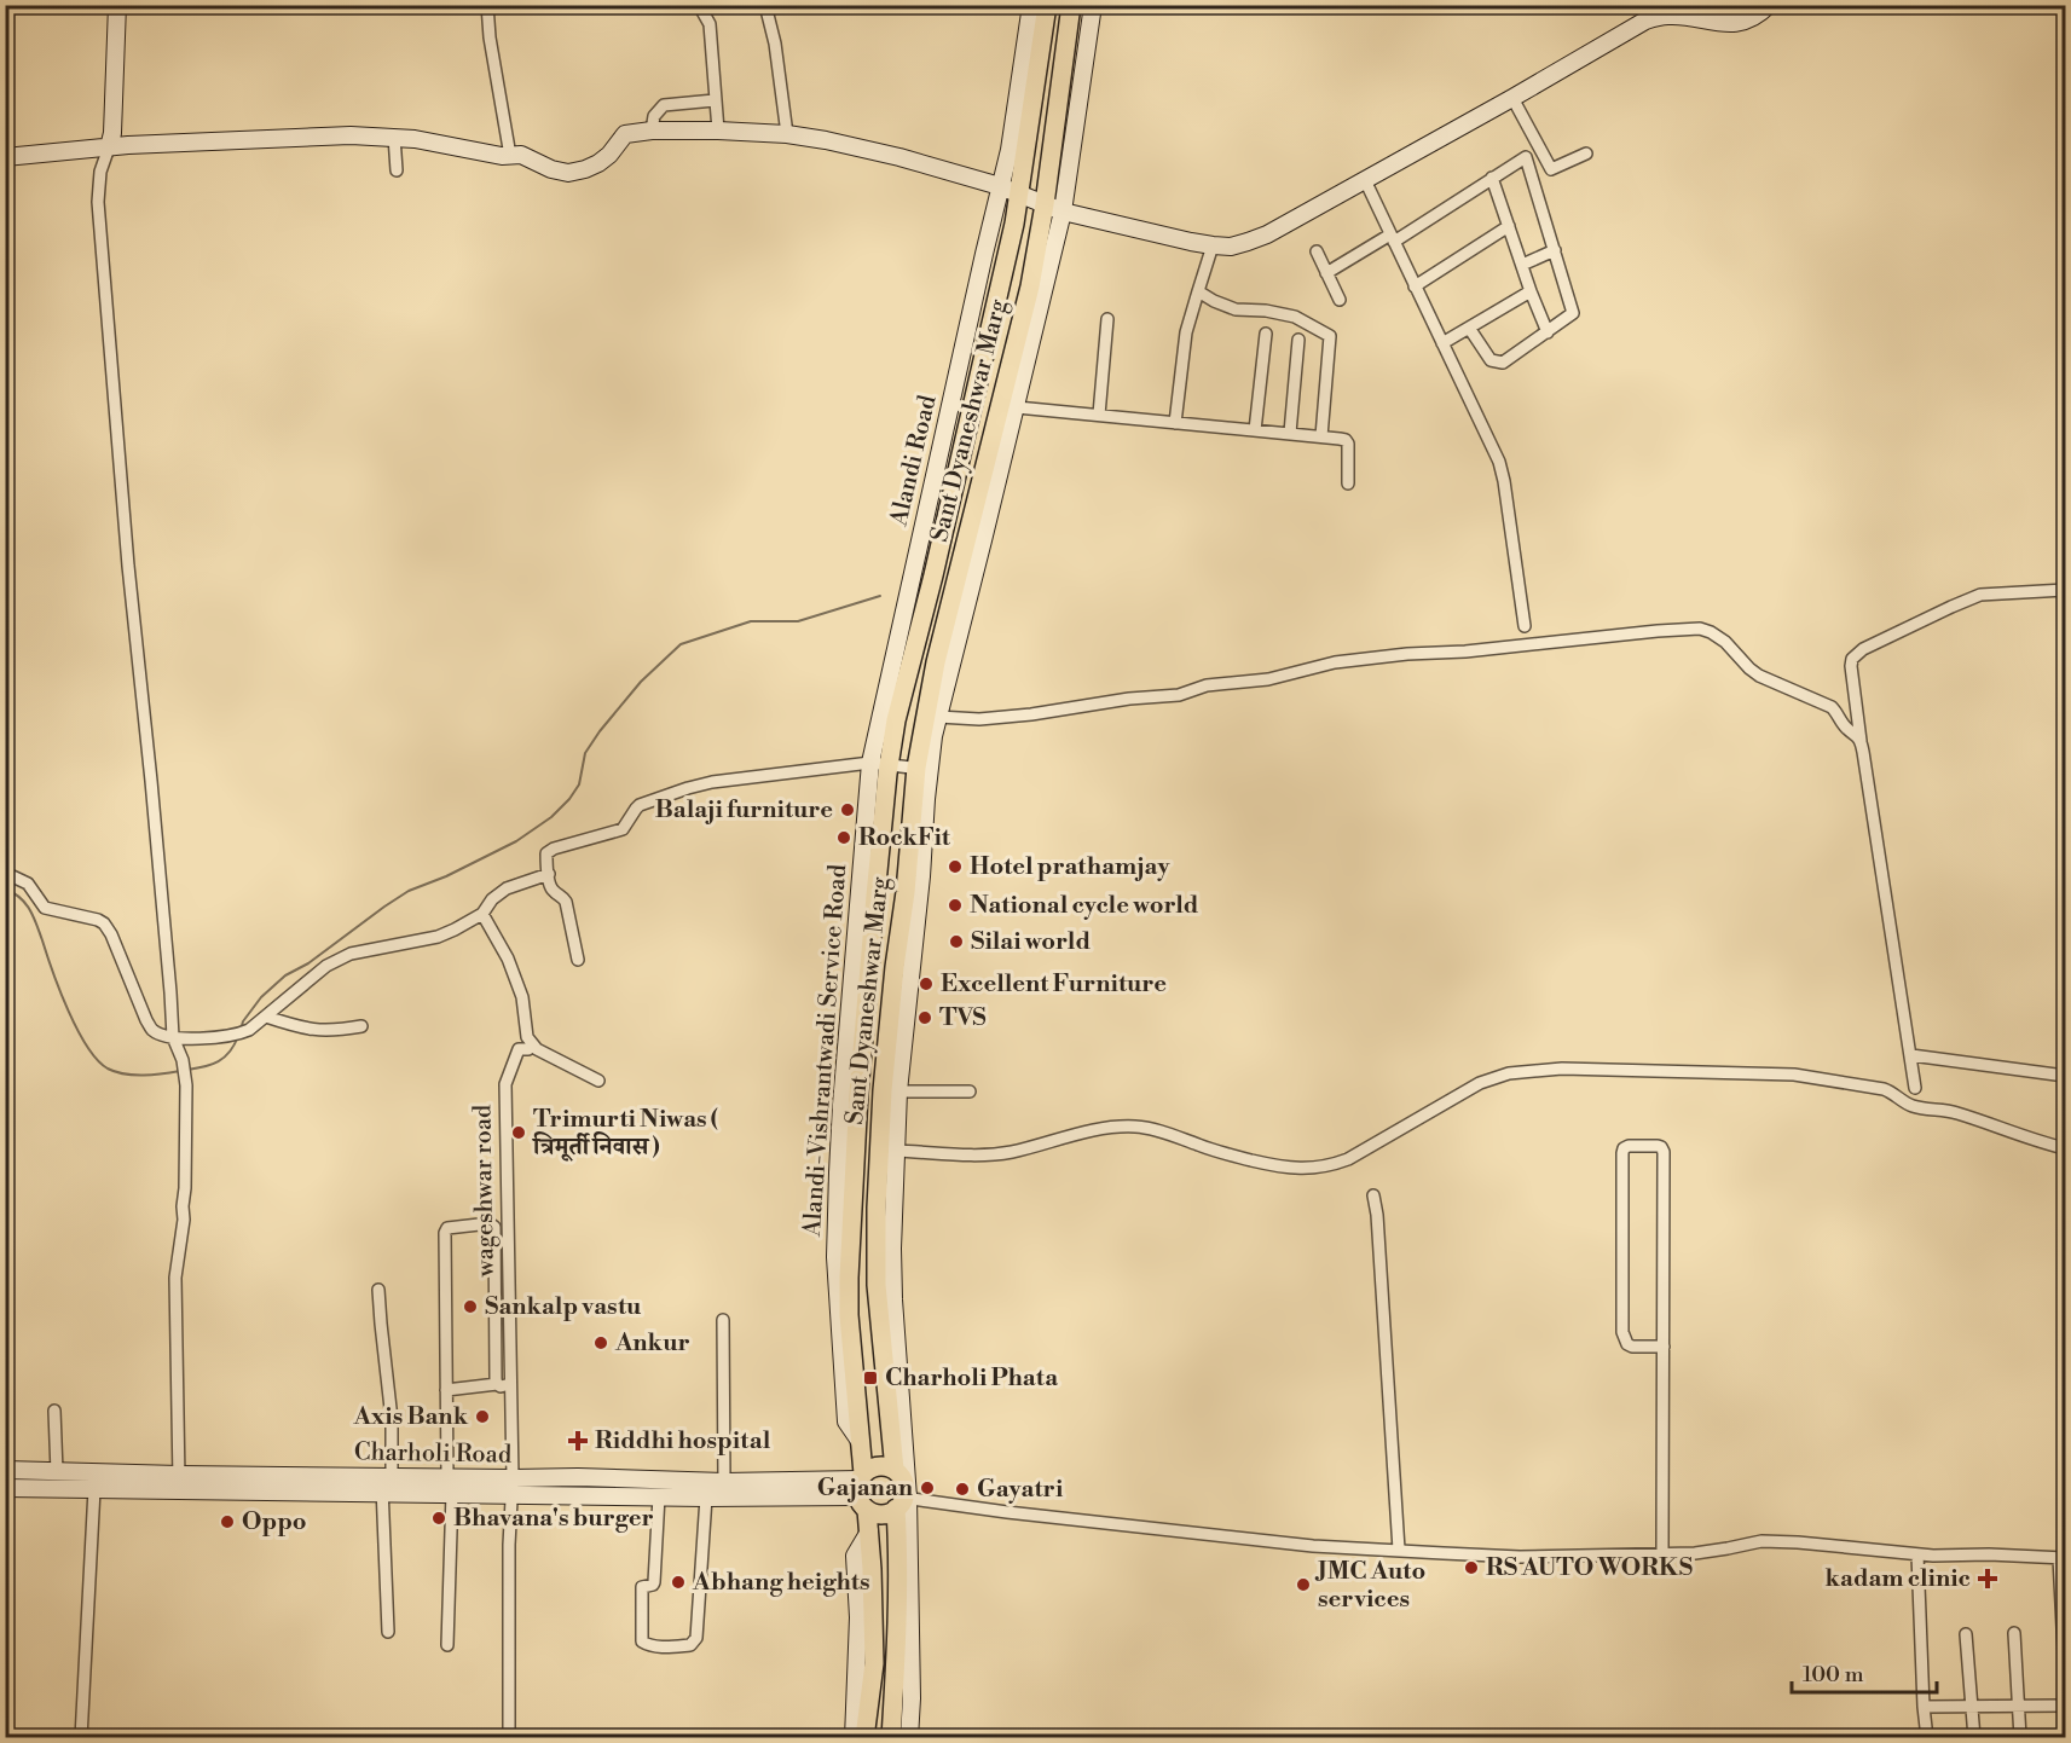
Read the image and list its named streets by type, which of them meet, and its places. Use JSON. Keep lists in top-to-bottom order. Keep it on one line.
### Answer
{"streets":{"main road":["Sant Dyaneshwar Marg"],"street":["Alandi Road","Alandi-Vishrantwadi Service Road","wageshwar road","Charholi Road"]},"crossings":[["Sant Dyaneshwar Marg","Alandi-Vishrantwadi Service Road"],["Sant Dyaneshwar Marg","Charholi Road"],["Alandi Road","Alandi-Vishrantwadi Service Road"],["wageshwar road","Charholi Road"]],"places":{"other":["Balaji furniture","RockFit","Hotel prathamjay","National cycle world","Silai world","Excellent Furniture","TVS","Trimurti Niwas ( त्रिमूर्ती निवास )","Sankalp vastu","Ankur","Axis Bank","Gajanan","Gayatri","Bhavana's burger","Oppo","RS AUTO WORKS","Abhang heights","JMC Auto services"],"transit":["Charholi Phata"],"health":["Riddhi hospital","kadam clinic"]},"scale_bar":"100 m"}
